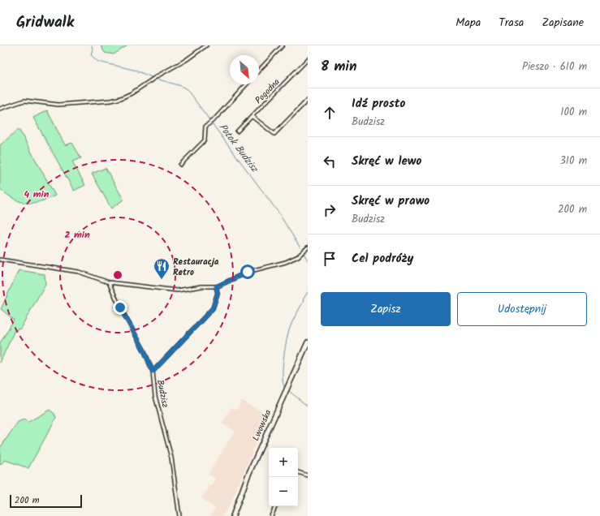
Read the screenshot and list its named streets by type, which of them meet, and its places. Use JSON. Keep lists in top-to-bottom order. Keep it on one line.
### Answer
{"streets":{"main road":["Lwowska"],"street":["Pogodna","Budzisz"]},"water":["Potok Budzisz"],"places":{"restaurant":["Restauracja Retro"]},"scale_bar":"200 m","north":"bottom right","page":{"header":"Gridwalk","nav":["Mapa","Trasa","Zapisane"],"heading":["8 min","Pieszo · 610 m"],"list":[["Idź prosto","Budzisz","100 m"],["Skręć w lewo","310 m"],["Skręć w prawo","Budzisz","200 m"],"Cel podróży"],"buttons":["Zapisz","Udostępnij"],"map_buttons":["+","−"],"scale":"200 m"},"rings":["4 min","2 min"]}
